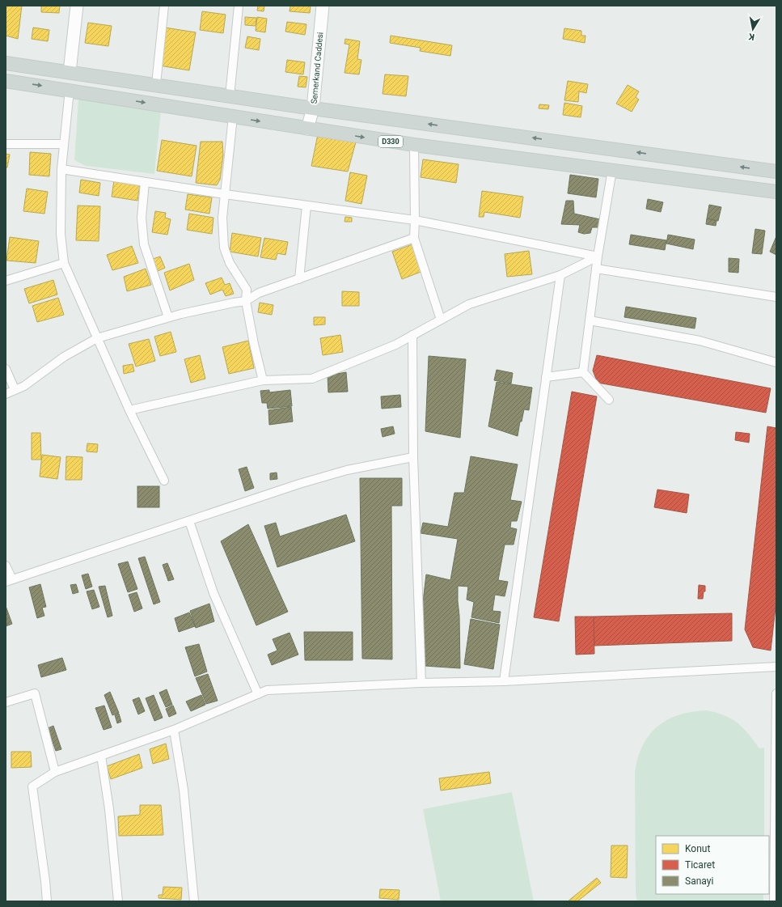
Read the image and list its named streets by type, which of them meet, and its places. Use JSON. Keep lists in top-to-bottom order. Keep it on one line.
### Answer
{"streets":{"main road":["D330"],"street":["Semerkand Caddesi"]},"crossings":[["Semerkand Caddesi","D330"]],"legend":["Konut","Ticaret","Sanayi"],"north":"bottom"}
